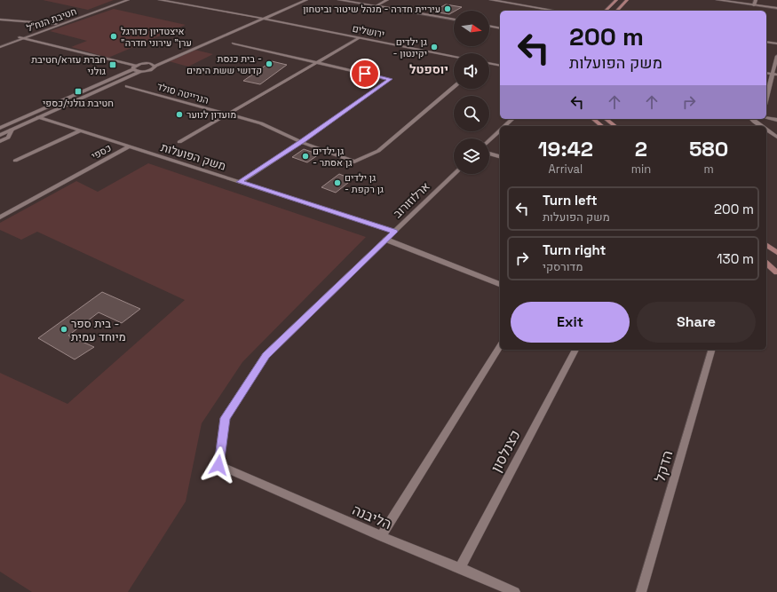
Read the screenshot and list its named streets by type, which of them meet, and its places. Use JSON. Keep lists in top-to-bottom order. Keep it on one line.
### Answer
{"streets":{"street":["חטיבת הנח״ל","ירושלים","הנרייטה סולד","כספי","משק הפועלות","ארלוזורוב","כצנלסון","הדקל","הליבנה"]},"crossings":[["כספי","משק הפועלות"],["משק הפועלות","ארלוזורוב"],["ארלוזורוב","הליבנה"],["כצנלסון","הליבנה"]],"districts":["יוספטל"],"places":{"other":["עיריית חדרה - מנהל שיטור וביטחון","איצטדיון כדורגל \"ערן\" עירוני חדרה","גן ילדים - יקינטון","בית כנסת - קדושי ששת הימים","מועדון לנוער","גן ילדים - גן אסתר","גן ילדים - גן רקפת","בית ספר - מיוחד עמית"],"transit":["חברת עזרא/חטיבת גולני","חטיבת גולני/כספי"]},"north":"right","page":{"turn":["200 m","משק הפועלות"],"eta":["19:42","Arrival","2","min","580","m"],"list":[{"name":"Turn left","note":"משק הפועלות","value":"200 m"},{"name":"Turn right","note":"מדורסקי","value":"130 m"}],"buttons":["Exit","Share"]}}
